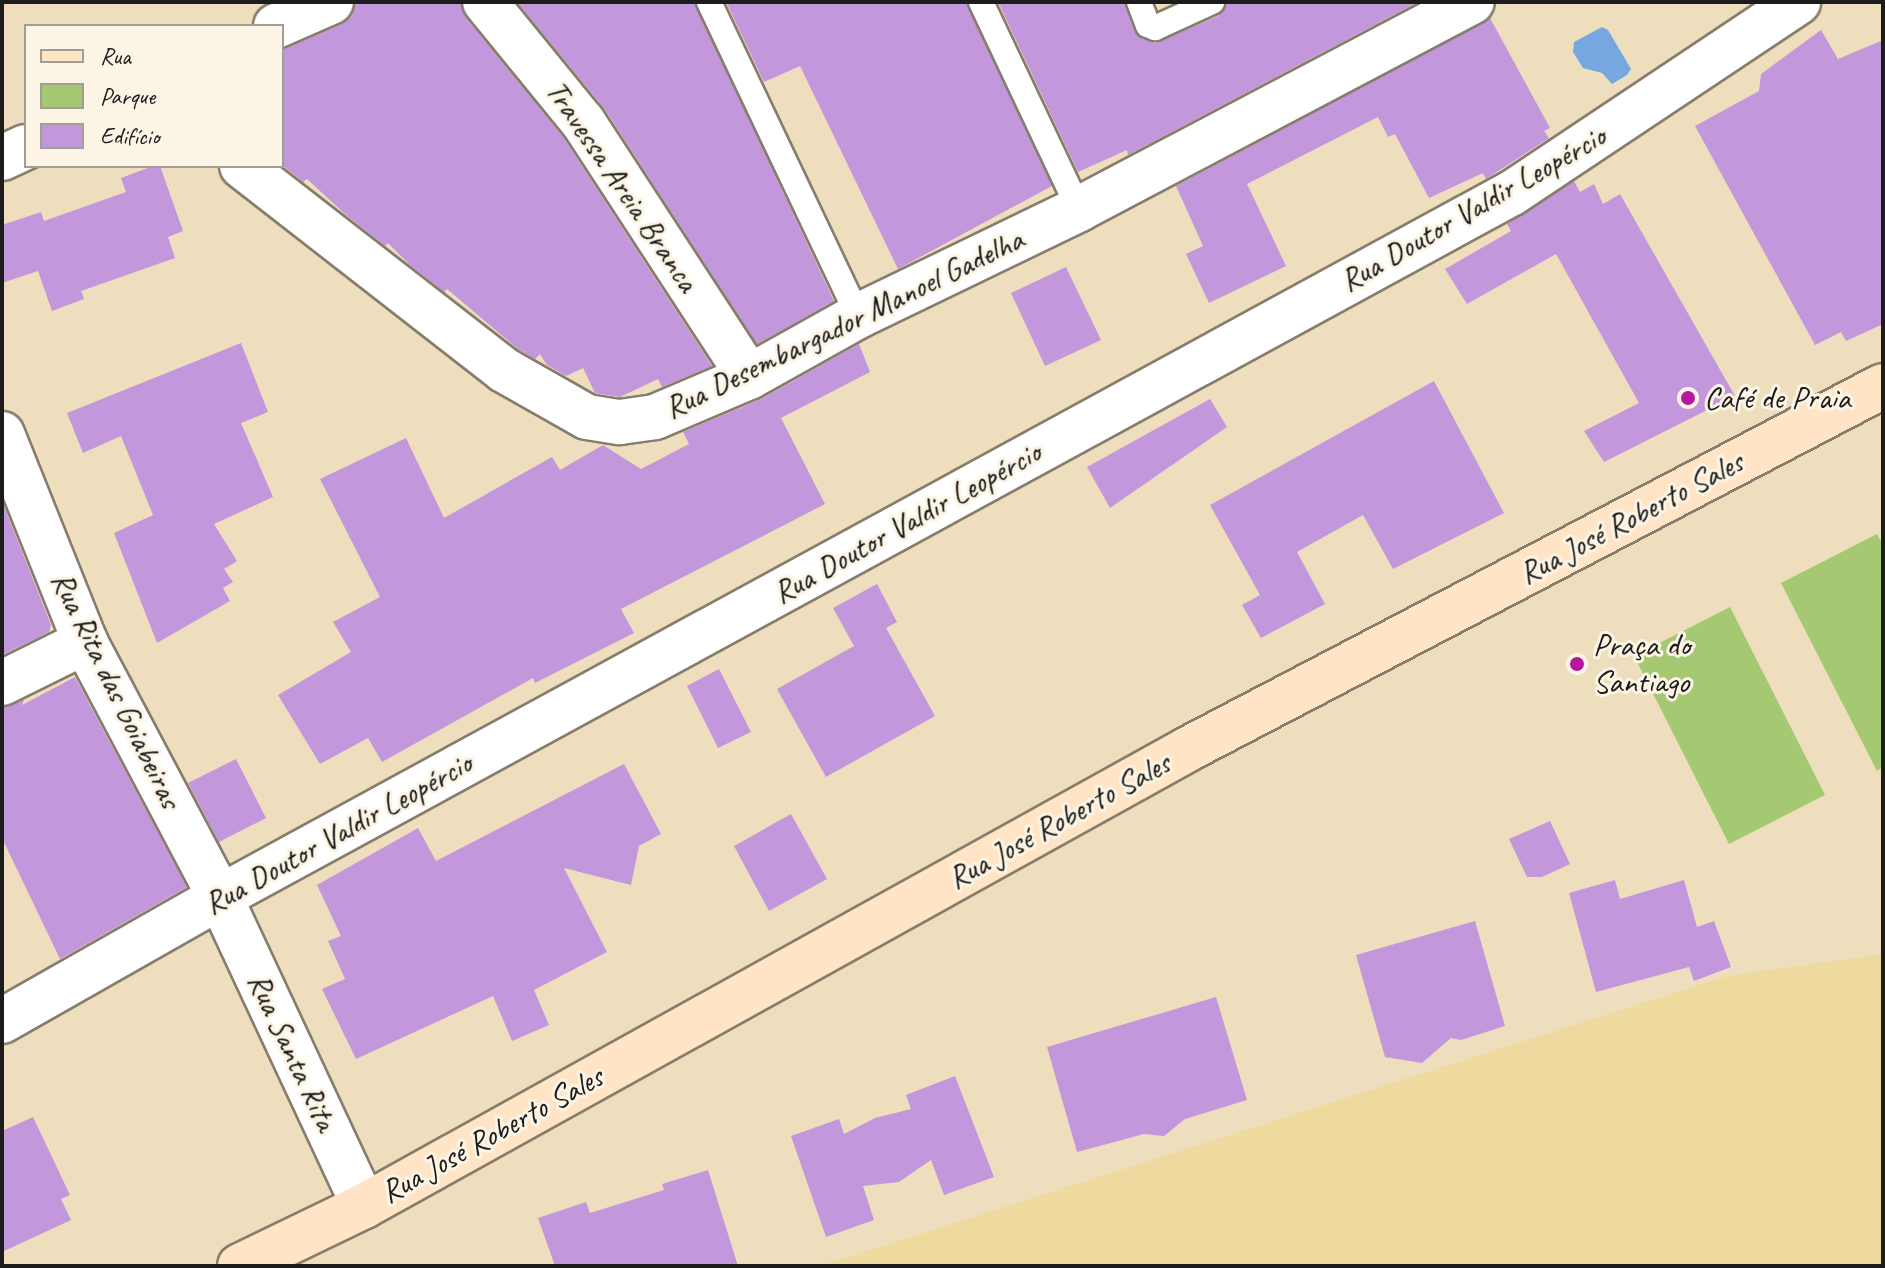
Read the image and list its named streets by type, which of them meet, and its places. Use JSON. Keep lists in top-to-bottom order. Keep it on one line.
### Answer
{"streets":{"main road":["Rua José Roberto Sales"],"street":["Travessa Areia Branca","Rua Doutor Valdir Leopércio","Rua Desembargador Manoel Gadelha","Rua Rita das Goiabeiras","Rua Santa Rita"]},"crossings":[["Travessa Areia Branca","Rua Desembargador Manoel Gadelha"],["Rua Doutor Valdir Leopércio","Rua Rita das Goiabeiras"],["Rua Doutor Valdir Leopércio","Rua Santa Rita"],["Rua José Roberto Sales","Rua Santa Rita"],["Rua Rita das Goiabeiras","Rua Santa Rita"]],"places":["Café de Praia","Praça do Santiago"],"legend":["Rua","Parque","Edifício"]}
